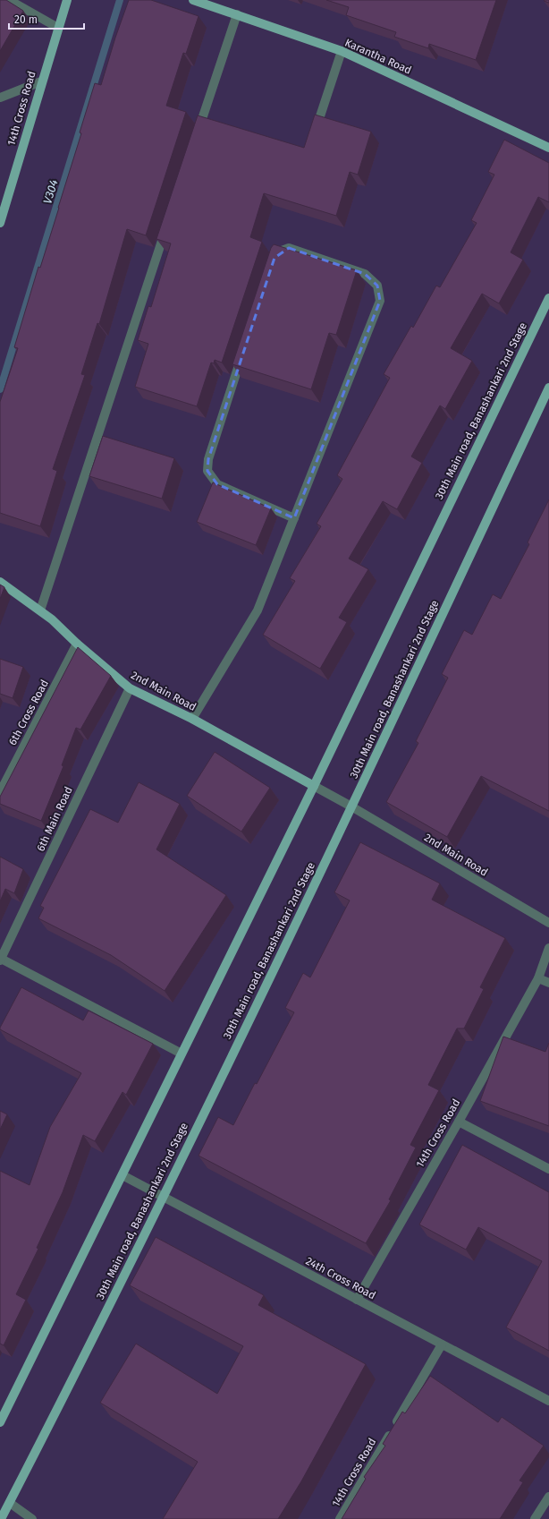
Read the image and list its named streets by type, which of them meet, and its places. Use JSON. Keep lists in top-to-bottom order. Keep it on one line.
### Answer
{"streets":{"main road":["Karantha Road","14th Cross Road","30th Main road, Banashankari 2nd Stage","2nd Main Road"],"street":["6th Cross Road","6th Main Road","24th Cross Road"]},"crossings":[["14th Cross Road","24th Cross Road"],["30th Main road, Banashankari 2nd Stage","2nd Main Road"],["30th Main road, Banashankari 2nd Stage","24th Cross Road"],["2nd Main Road","6th Cross Road"],["2nd Main Road","6th Main Road"]],"water":["V304"],"scale_bar":"20 m"}
